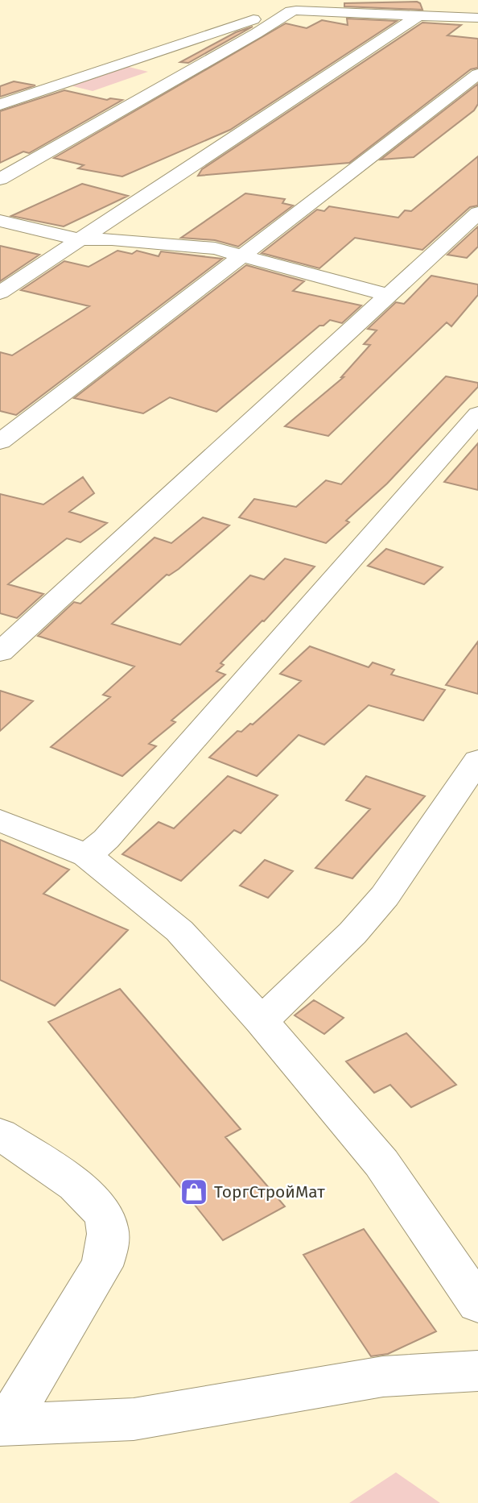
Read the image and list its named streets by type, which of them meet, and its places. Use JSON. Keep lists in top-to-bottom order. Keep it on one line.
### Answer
{"places":{"shop":["ТоргСтройМат"]}}
